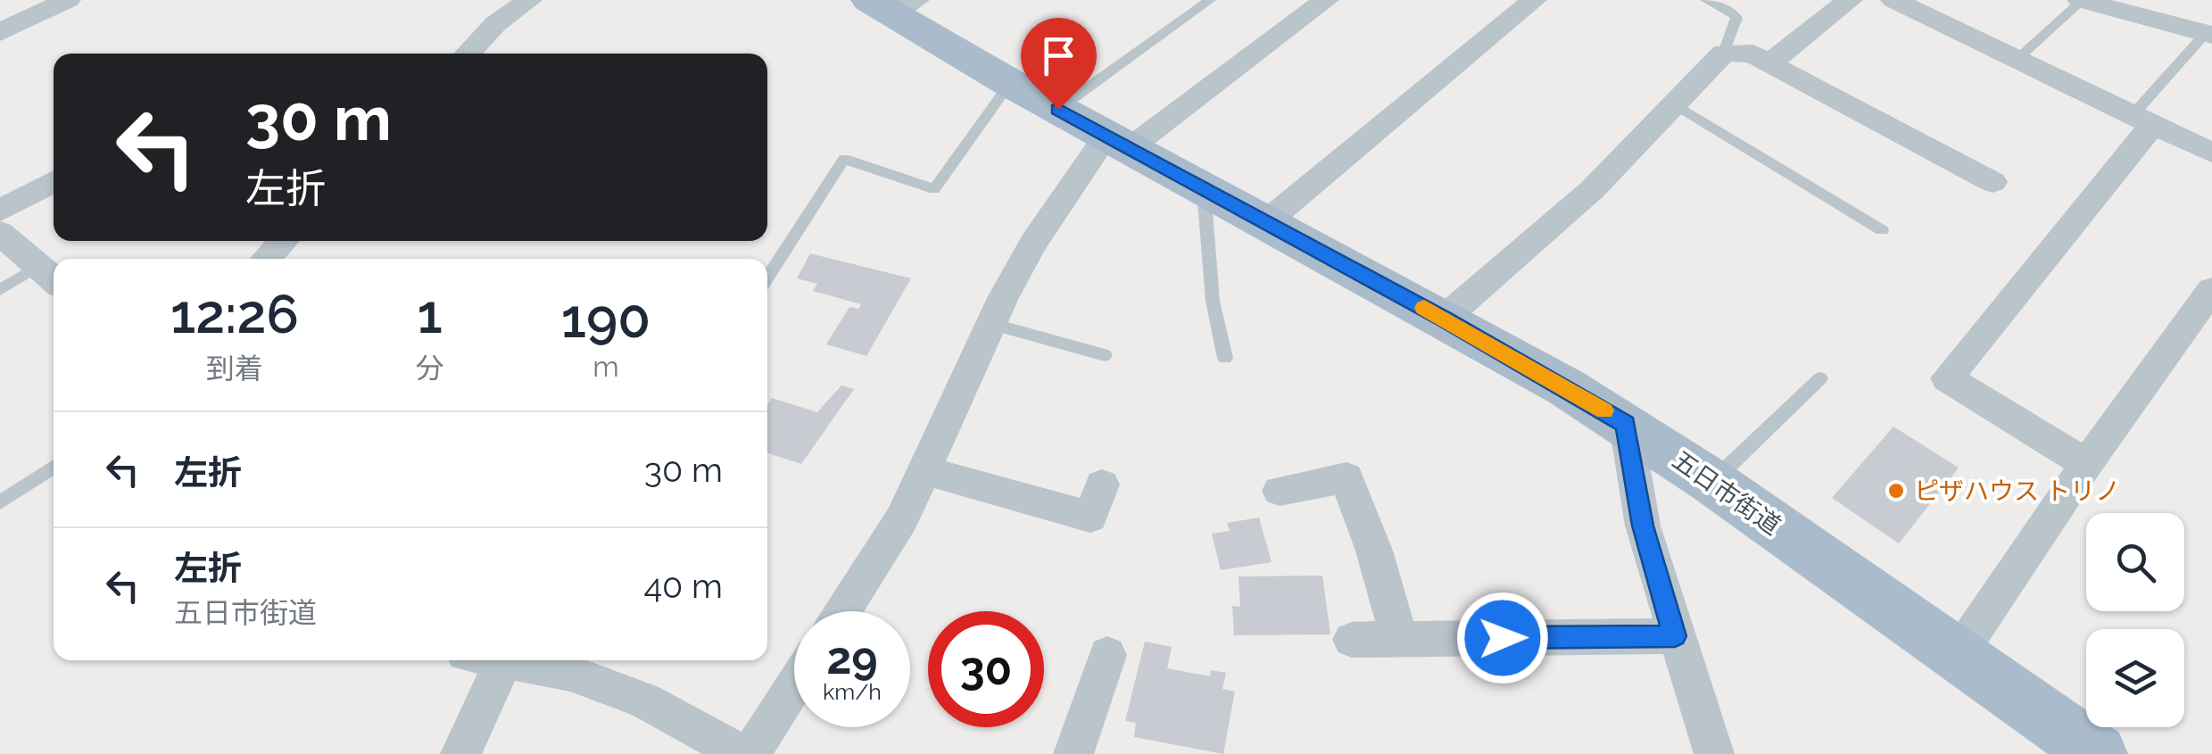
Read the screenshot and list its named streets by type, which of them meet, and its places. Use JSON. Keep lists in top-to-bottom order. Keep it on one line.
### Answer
{"streets":{"main road":["五日市街道"]},"places":["ピザハウス トリノ"],"page":{"turn":["30 m","左折"],"eta":["12:26","到着","1","分","190","m"],"list":[{"name":"左折","value":"30 m"},{"name":"左折","note":"五日市街道","value":"40 m"}],"speed":"29 km/h","limit":"30"}}
